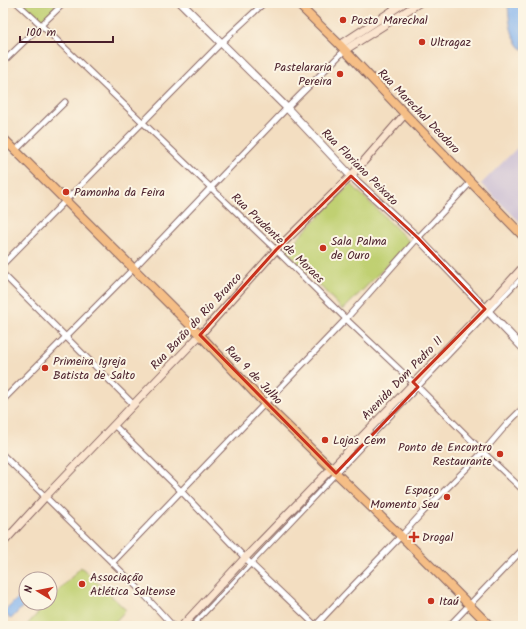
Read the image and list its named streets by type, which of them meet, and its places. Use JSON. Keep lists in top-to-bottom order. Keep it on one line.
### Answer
{"streets":{"main road":["Rua Marechal Deodoro","Rua Barão do Rio Branco","Rua 9 de Julho","Avenida Dom Pedro II"],"street":["Rua Floriano Peixoto","Rua Prudente de Moraes"]},"crossings":[["Rua Marechal Deodoro","Rua Barão do Rio Branco"],["Rua Floriano Peixoto","Rua Barão do Rio Branco"],["Rua Floriano Peixoto","Avenida Dom Pedro II"],["Rua Prudente de Moraes","Rua Barão do Rio Branco"],["Rua Prudente de Moraes","Avenida Dom Pedro II"],["Rua Barão do Rio Branco","Rua 9 de Julho"],["Rua 9 de Julho","Avenida Dom Pedro II"]],"places":{"other":["Posto Marechal","Ultragaz","Pastelararia Pereira","Pamonha da Feira","Sala Palma de Ouro","Primeira Igreja Batista de Salto","Lojas Cem","Ponto de Encontro Restaurante","Espaço Momento Seu","Associação Atlética Saltense","Itaú"],"health":["Drogal"]},"scale_bar":"100 m","north":"left"}
